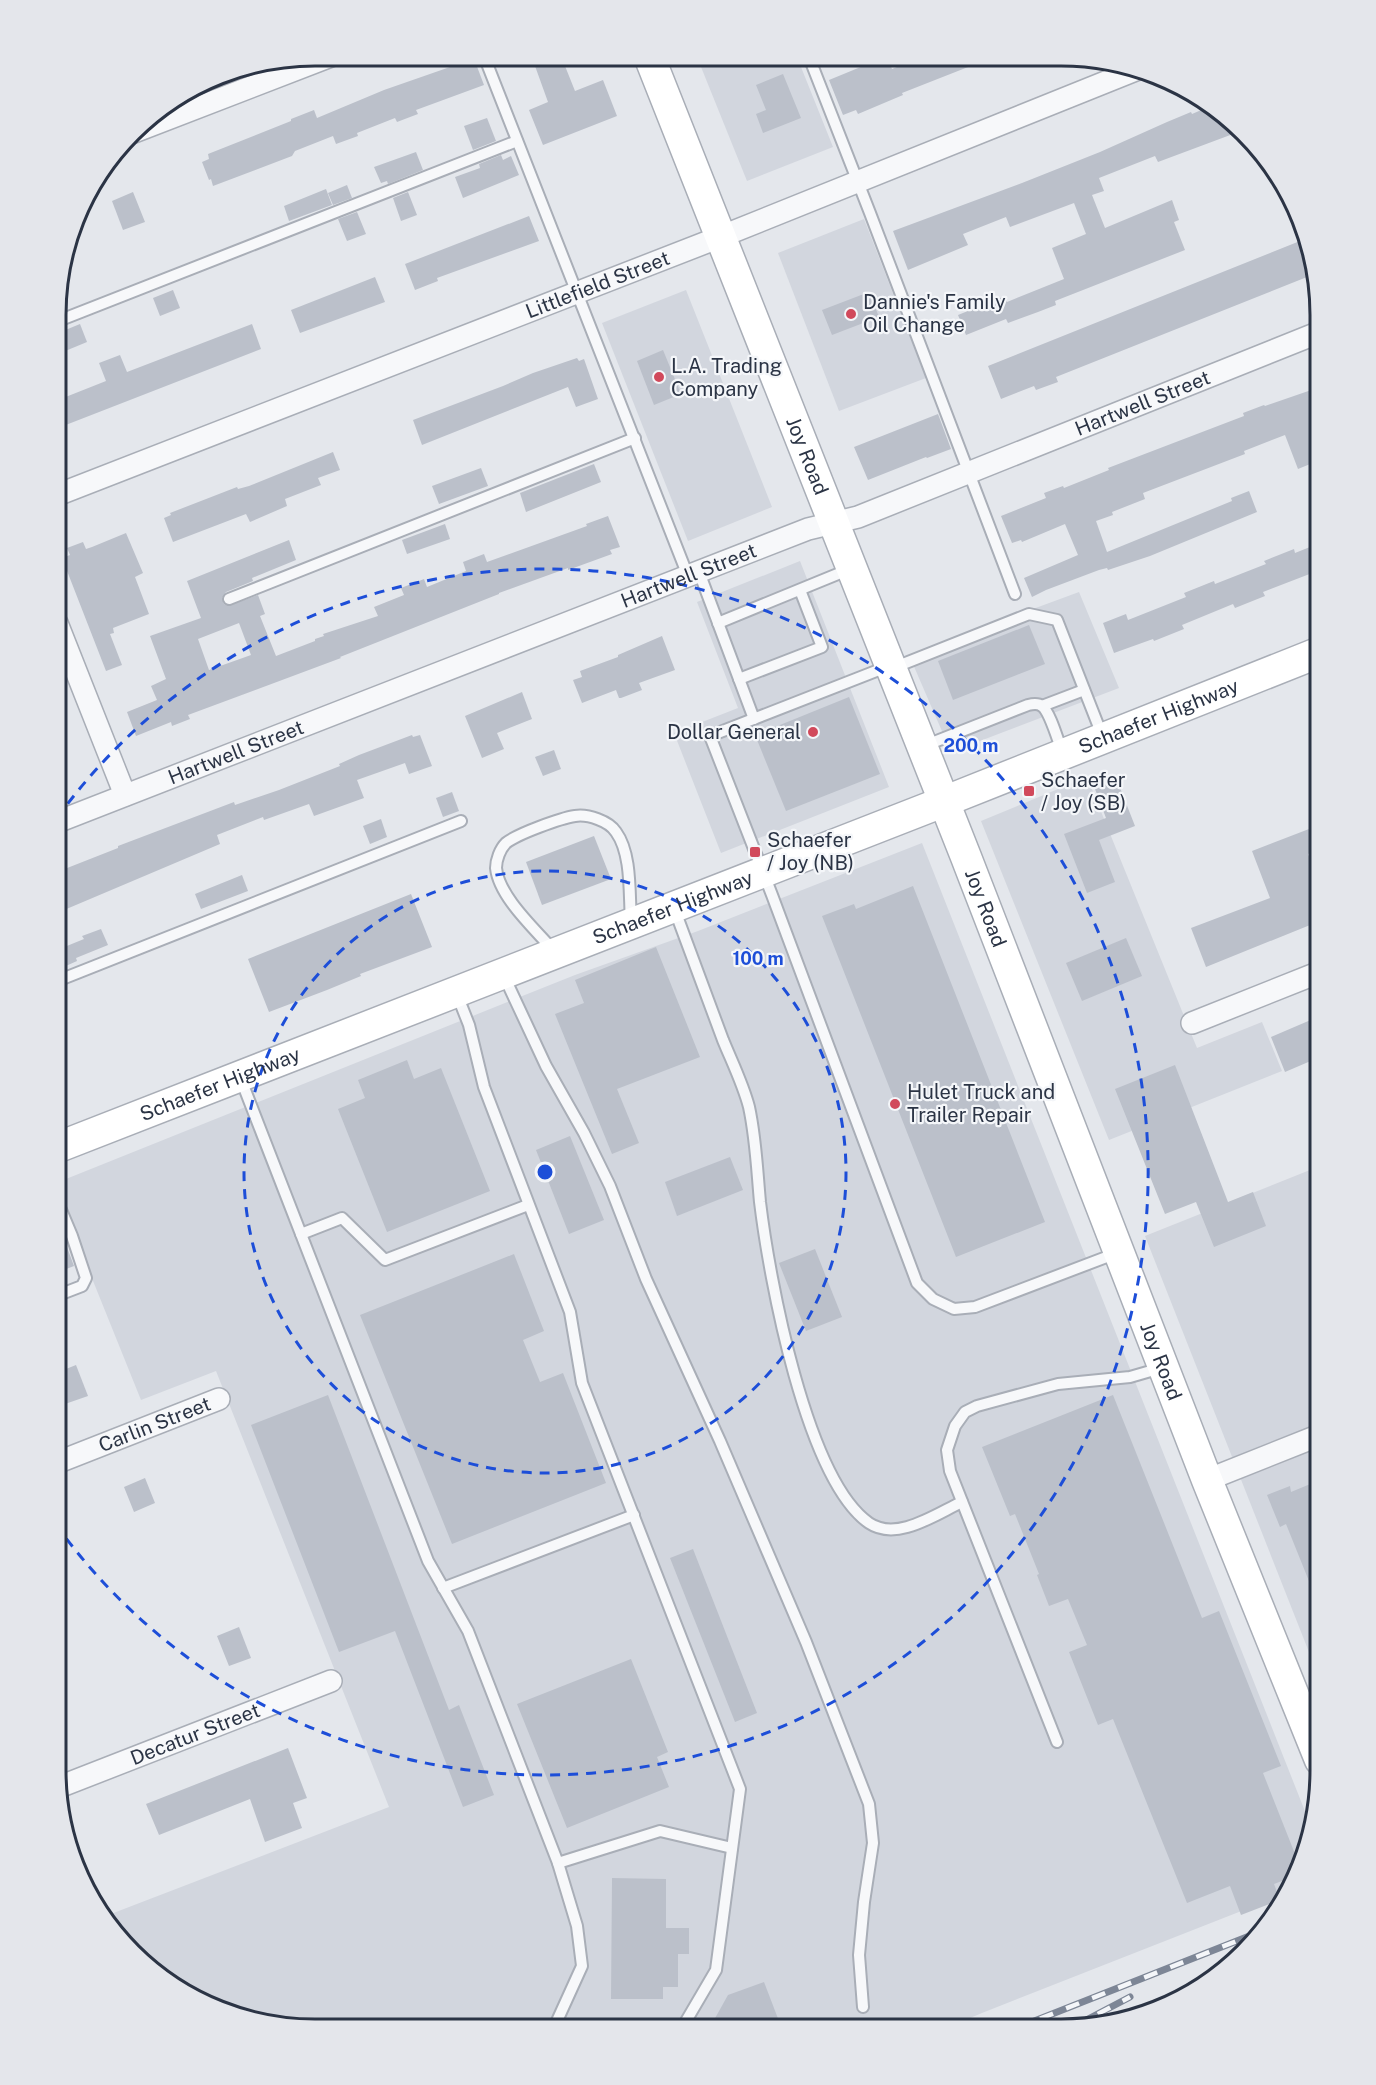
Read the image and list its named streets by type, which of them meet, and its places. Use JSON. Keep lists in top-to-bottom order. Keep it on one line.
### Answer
{"streets":{"street":["Littlefield Street","Hartwell Street","Joy Road","Schaefer Highway","Carlin Street","Decatur Street"]},"crossings":[["Littlefield Street","Joy Road"],["Hartwell Street","Joy Road"],["Joy Road","Schaefer Highway"]],"places":{"other":["Dannie's Family Oil Change","L.A. Trading Company","Dollar General","Hulet Truck and Trailer Repair"],"transit":["Schaefer / Joy (SB)","Schaefer / Joy (NB)"]},"rings":["200 m","100 m"]}
